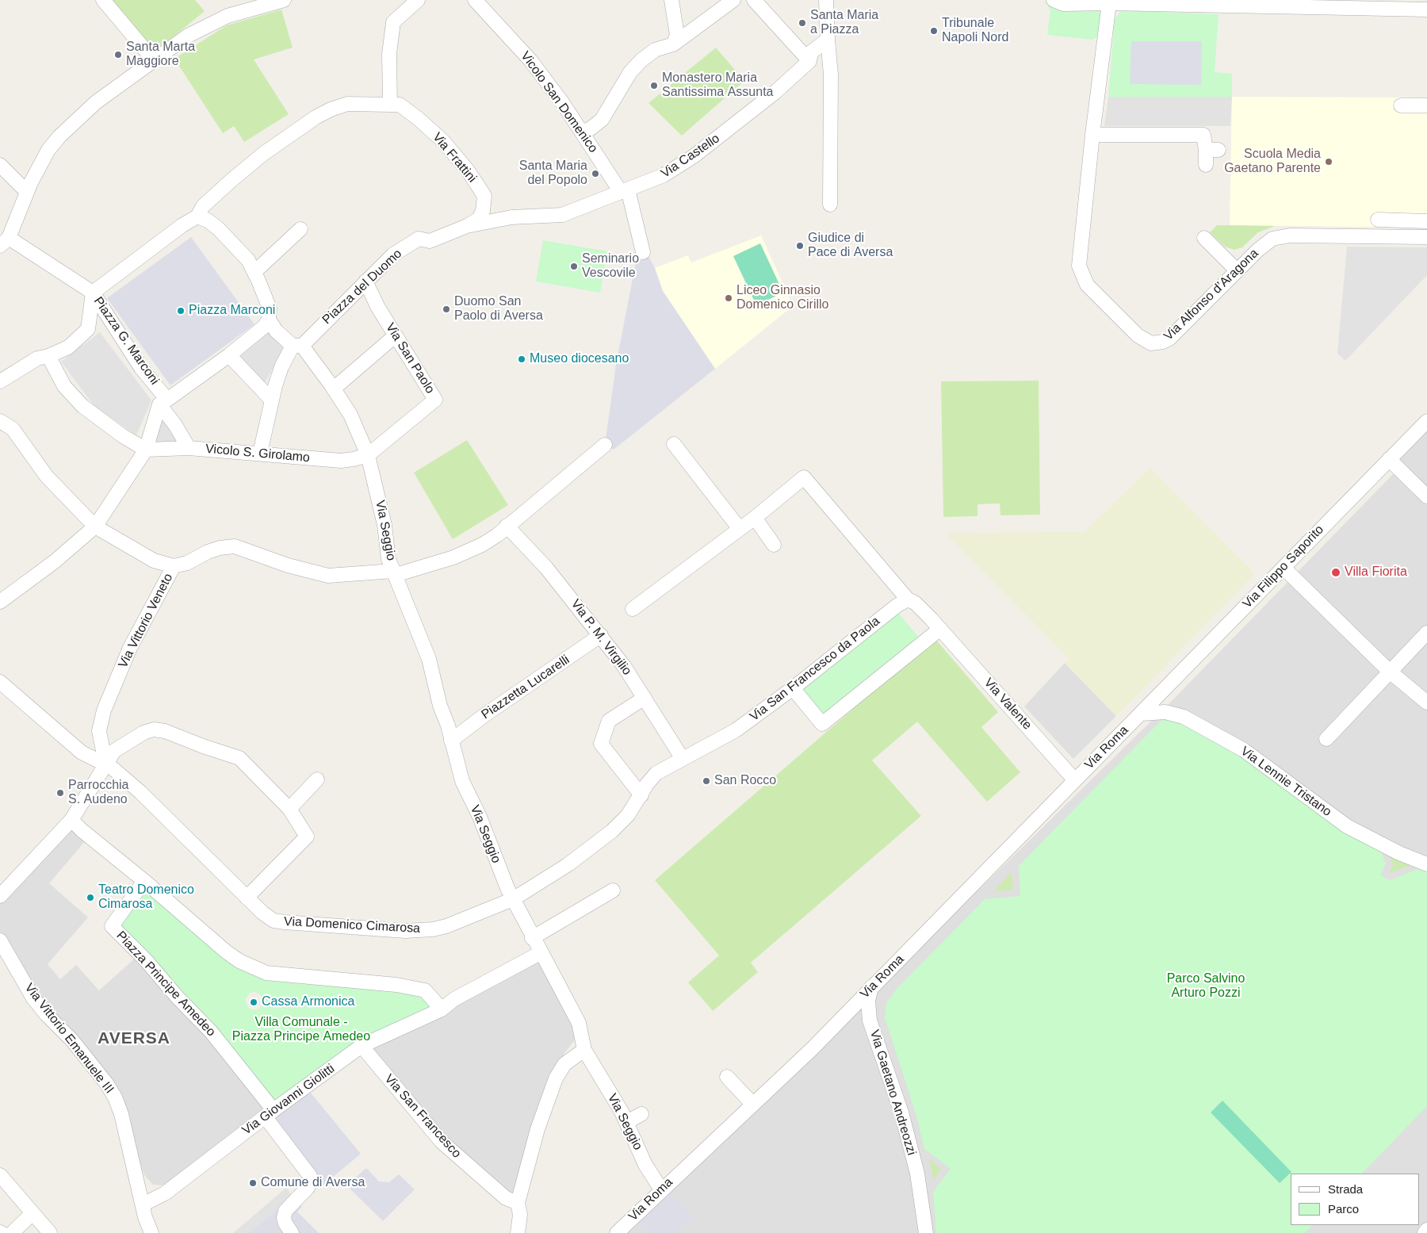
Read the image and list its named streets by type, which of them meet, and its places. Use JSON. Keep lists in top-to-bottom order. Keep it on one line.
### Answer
{"streets":{"street":["Vicolo San Domenico","Via Castello","Via Frattini","Piazza del Duomo","Via Alfonso d’Aragona","Piazza G. Marconi","Via San Paolo","Vicolo S. Girolamo","Via Seggio","Via Filippo Saporito","Via Vittorio Veneto","Via P. M. Virgilio","Via San Francesco da Paola","Piazzetta Lucarelli","Via Valente","Via Roma","Via Lennie Tristano","Via Domenico Cimarosa","Piazza Principe Amedeo","Via Vittorio Emanuele III","Via Gaetano Andreozzi","Via Giovanni Giolitti","Via San Francesco"]},"crossings":[["Vicolo San Domenico","Via Castello"],["Via Castello","Via Frattini"],["Via Castello","Piazza del Duomo"],["Piazza del Duomo","Via San Paolo"],["Piazza del Duomo","Via Seggio"],["Piazza G. Marconi","Vicolo S. Girolamo"],["Via San Paolo","Vicolo S. Girolamo"],["Via San Paolo","Via Seggio"],["Vicolo S. Girolamo","Via Seggio"],["Via Seggio","Piazzetta Lucarelli"],["Via Seggio","Via Roma"],["Via Seggio","Via Domenico Cimarosa"],["Via Seggio","Via Giovanni Giolitti"],["Via Filippo Saporito","Via Roma"],["Via Filippo Saporito","Via Lennie Tristano"],["Via Vittorio Veneto","Via Domenico Cimarosa"],["Via P. M. Virgilio","Via San Francesco da Paola"],["Via P. M. Virgilio","Piazzetta Lucarelli"],["Via San Francesco da Paola","Via Domenico Cimarosa"],["Via Valente","Via Roma"],["Via Roma","Via Lennie Tristano"],["Piazza Principe Amedeo","Via Giovanni Giolitti"],["Via Vittorio Emanuele III","Via Giovanni Giolitti"],["Via Giovanni Giolitti","Via San Francesco"]],"districts":["AVERSA"],"parks":["Parco Salvino Arturo Pozzi","Villa Comunale - Piazza Principe Amedeo"],"places":["Santa Maria a Piazza","Tribunale Napoli Nord","Santa Marta Maggiore","Monastero Maria Santissima Assunta","Scuola Media Gaetano Parente","Santa Maria del Popolo","Giudice di Pace di Aversa","Seminario Vescovile","Liceo Ginnasio Domenico Cirillo","Duomo San Paolo di Aversa","Piazza Marconi","Museo diocesano","Villa Fiorita","San Rocco","Parrocchia S. Audeno","Teatro Domenico Cimarosa","Cassa Armonica","Comune di Aversa"],"legend":["Strada","Parco"]}
